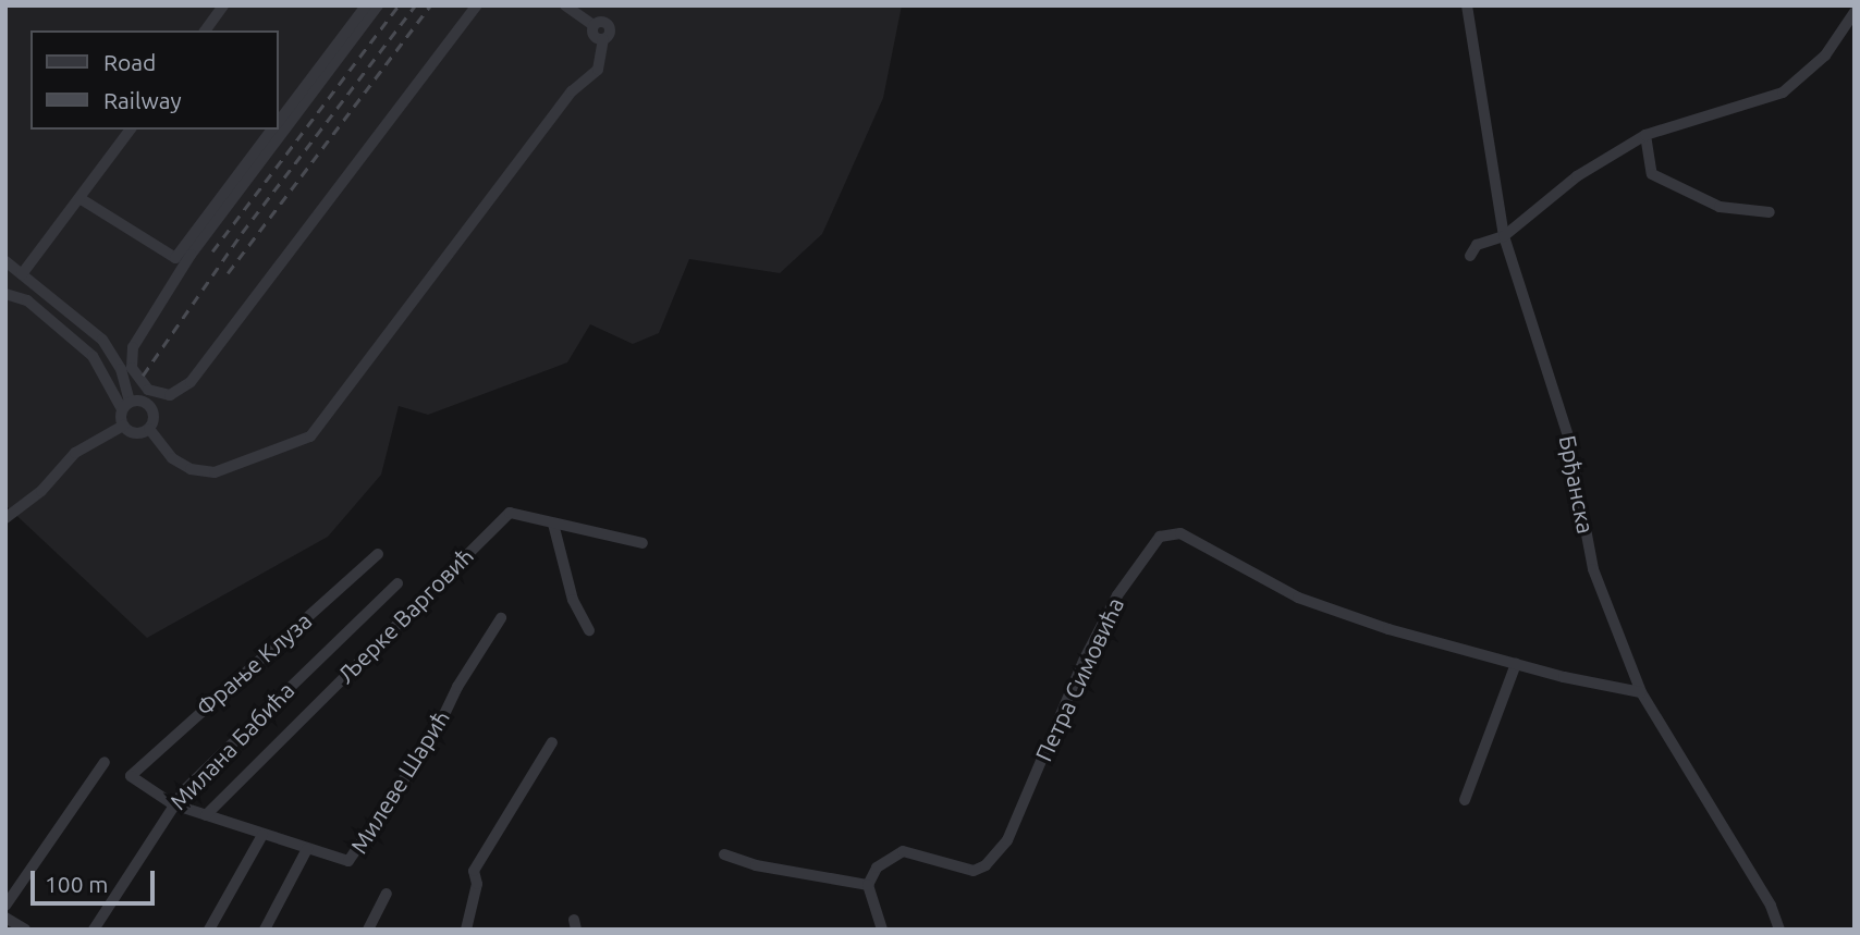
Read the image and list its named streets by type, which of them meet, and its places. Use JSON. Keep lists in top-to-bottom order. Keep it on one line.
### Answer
{"streets":{"street":["Брђанска","Љерке Варговић","Фрање Клуза","Петра Симовића","Милана Бабића","Милеве Шарић"]},"crossings":[["Брђанска","Петра Симовића"],["Љерке Варговић","Милеве Шарић"],["Фрање Клуза","Милеве Шарић"],["Милана Бабића","Милеве Шарић"]],"legend":["Road","Railway"],"scale_bar":"100 m"}
